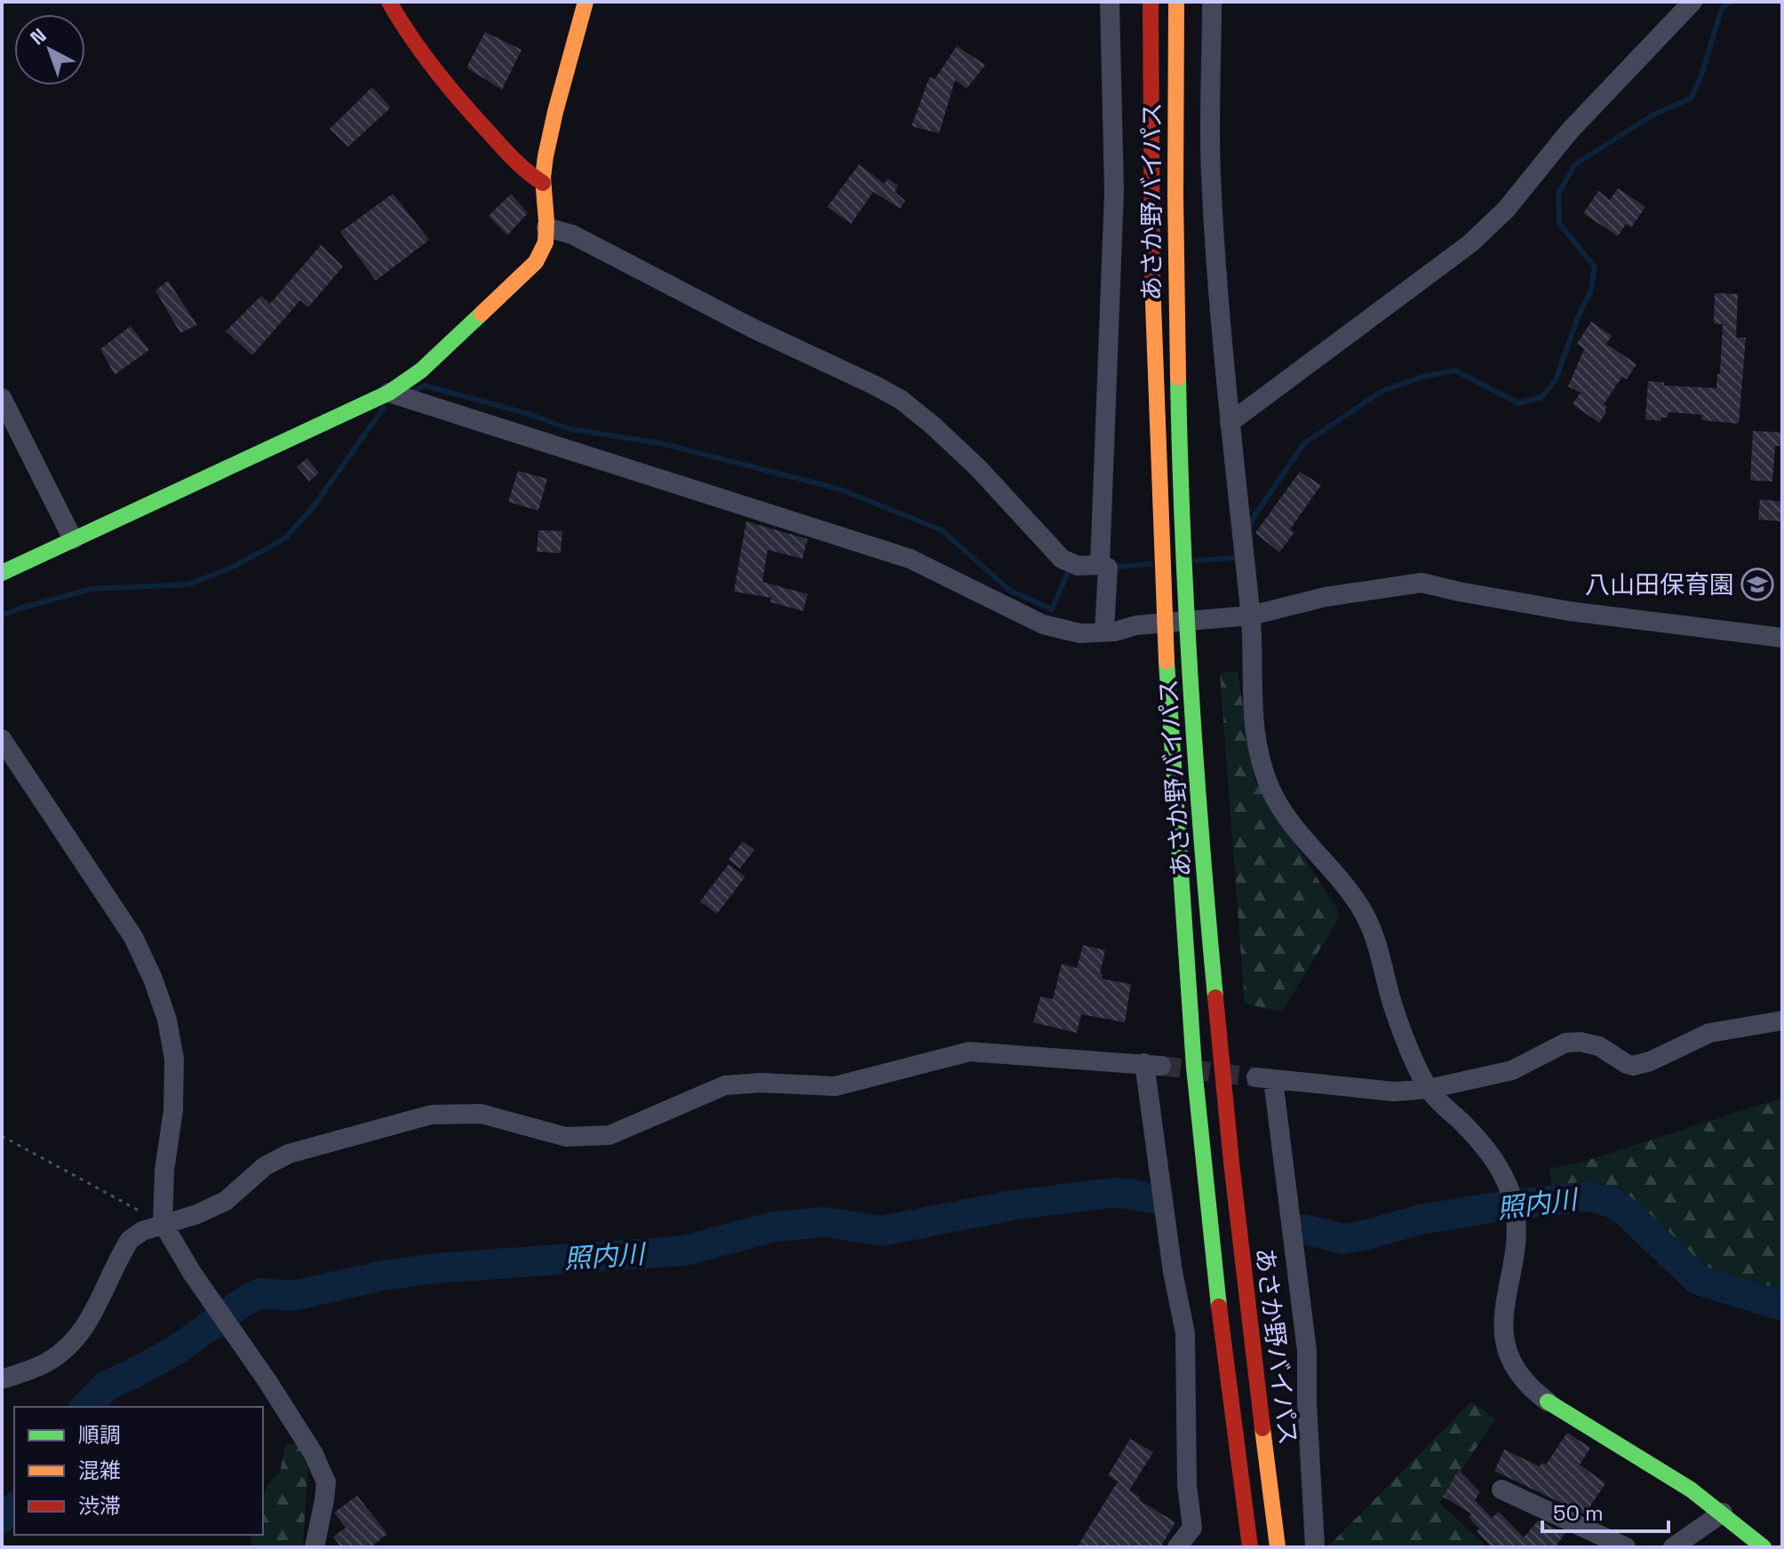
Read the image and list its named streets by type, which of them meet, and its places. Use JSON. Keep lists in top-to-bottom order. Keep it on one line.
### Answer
{"streets":{"main road":["あさか野バイパス"]},"water":["照内川"],"places":{"school or university":["八山田保育園"]},"legend":["順調","混雑","渋滞"],"scale_bar":"50 m","north":"top left"}
